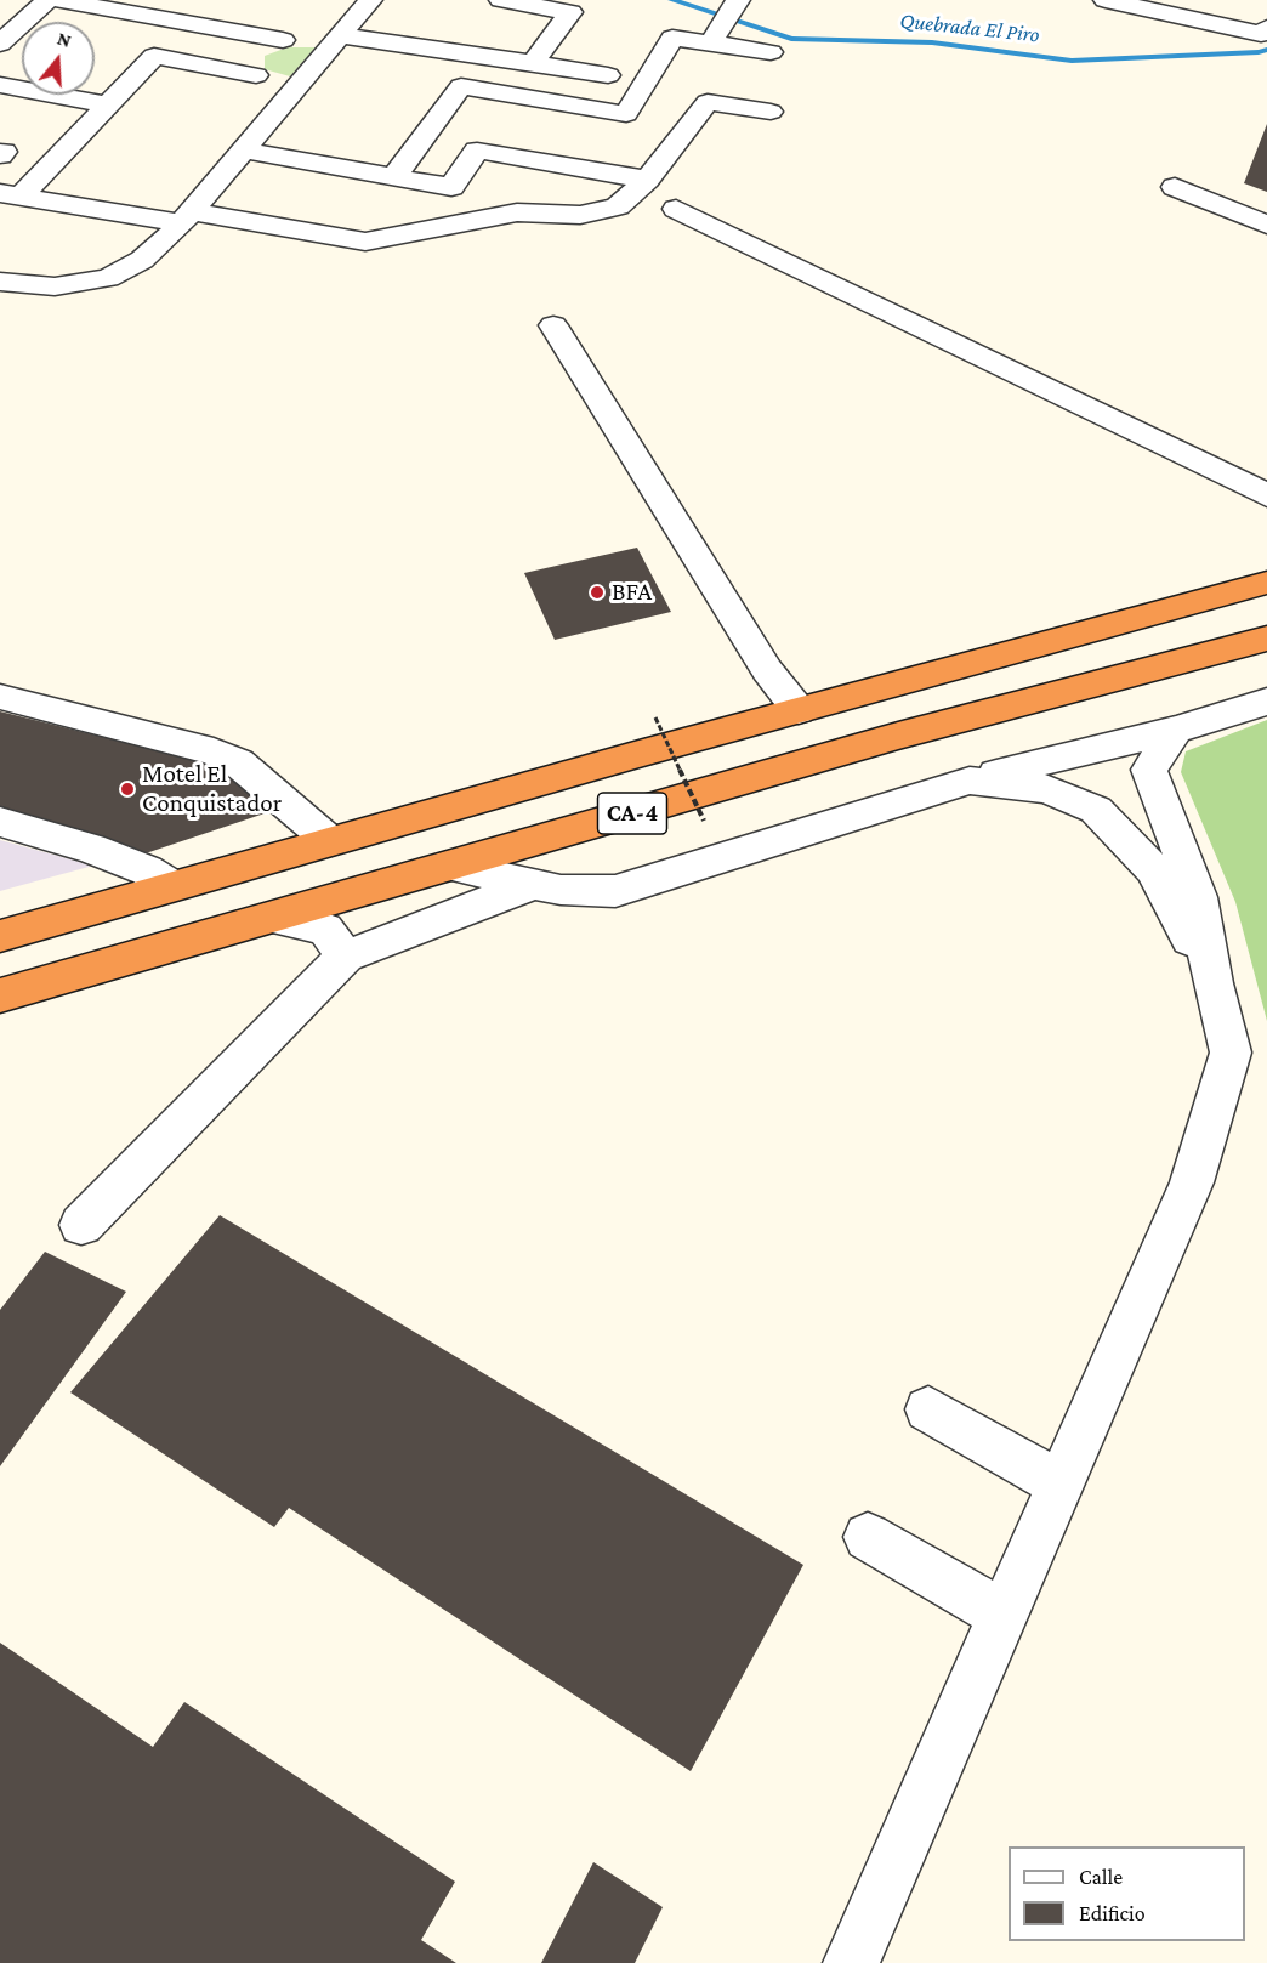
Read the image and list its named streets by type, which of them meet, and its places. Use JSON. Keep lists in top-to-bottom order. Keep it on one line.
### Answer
{"streets":{"highway":["CA-4"]},"water":["Quebrada El Piro"],"places":["BFA","Motel El Conquistador"],"legend":["Calle","Edificio"],"north":"top"}
